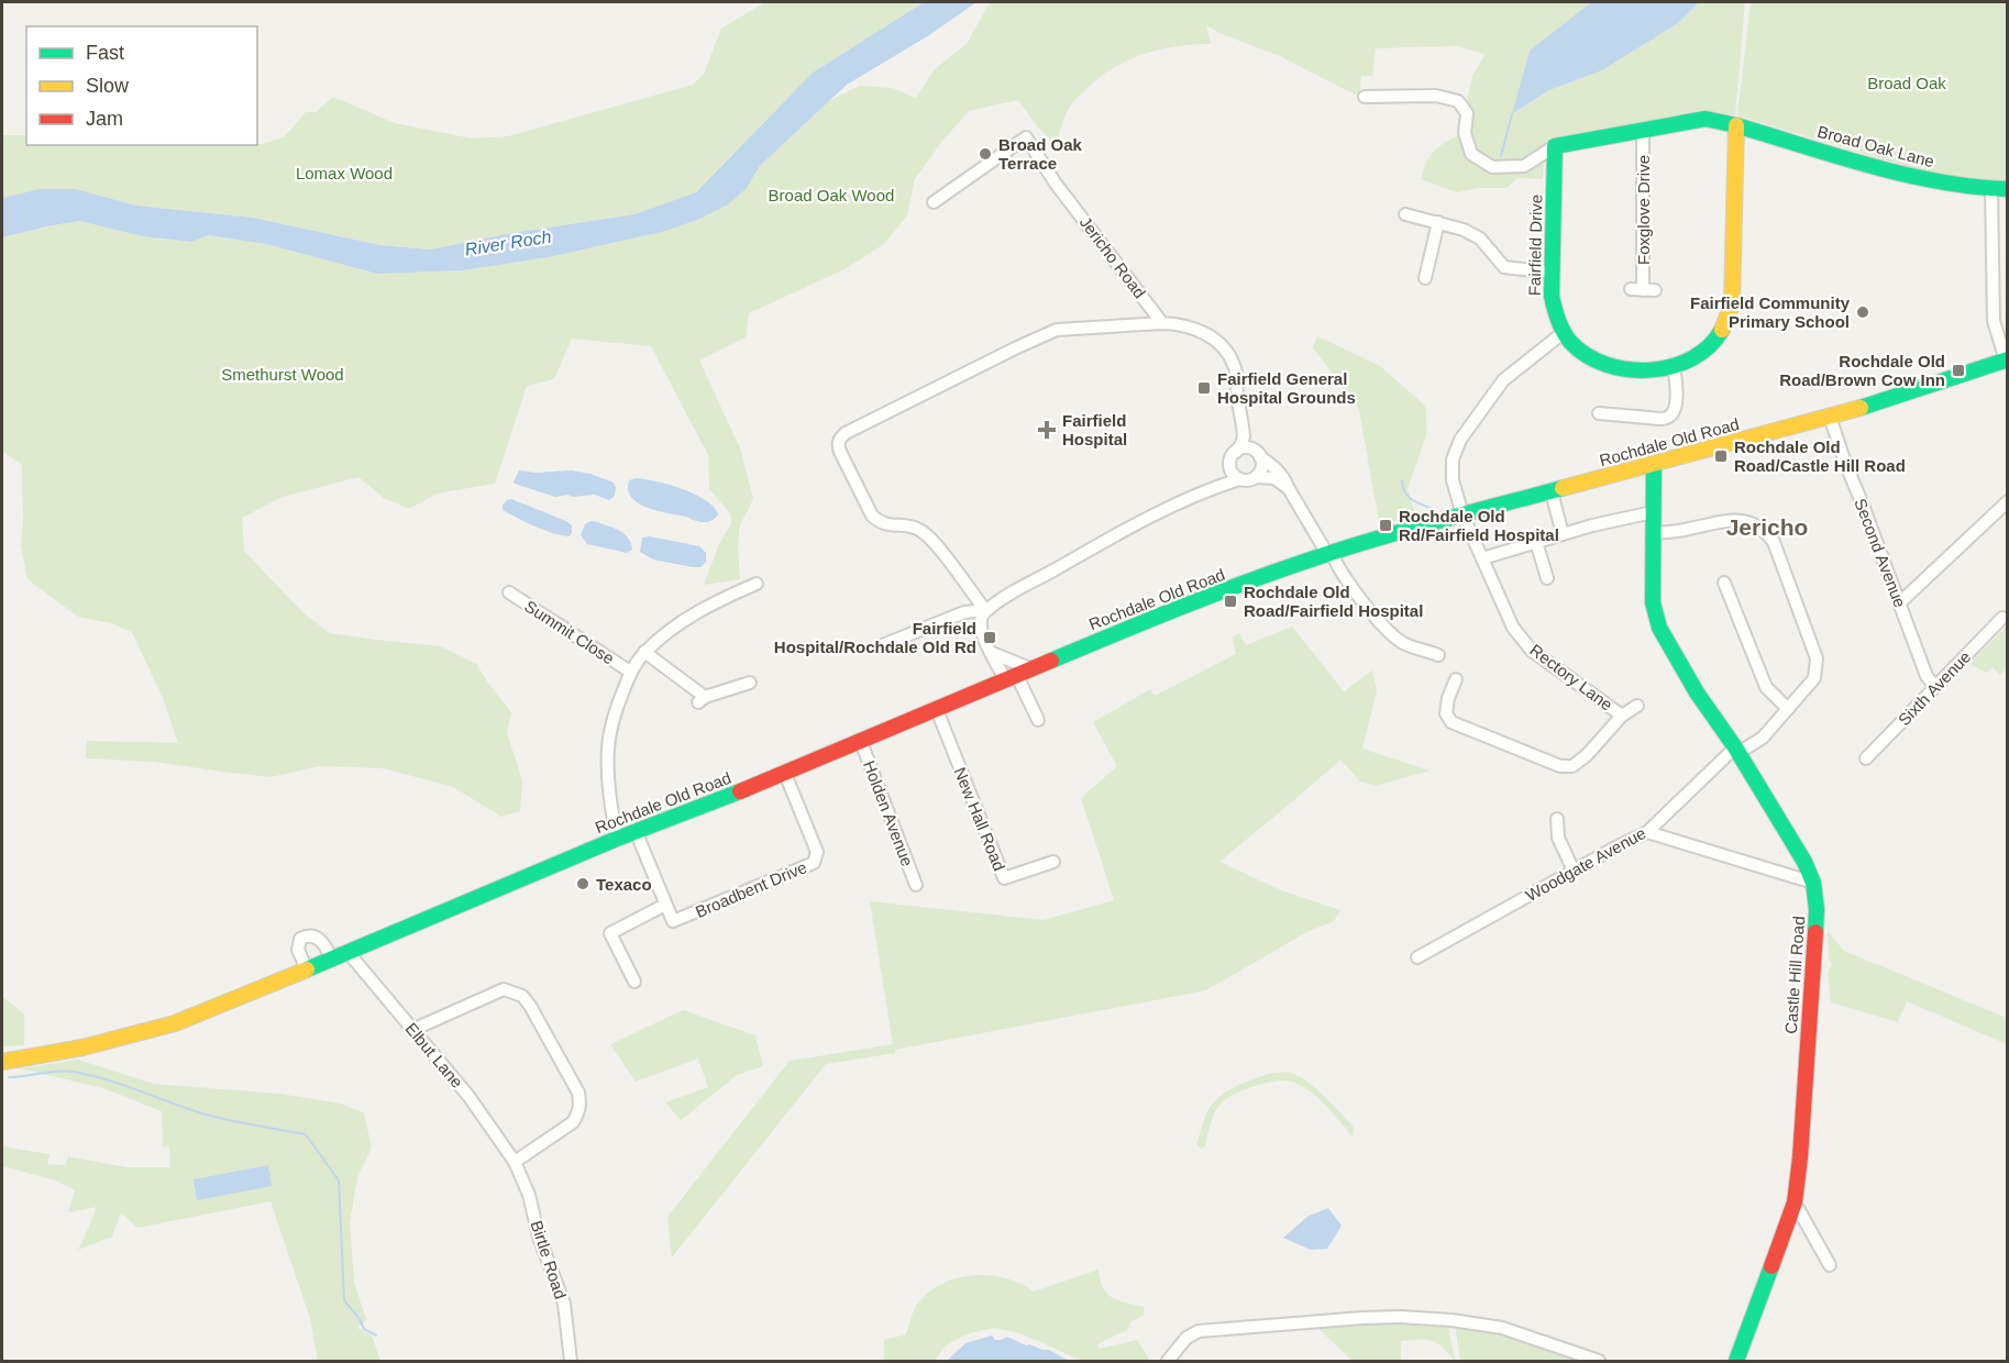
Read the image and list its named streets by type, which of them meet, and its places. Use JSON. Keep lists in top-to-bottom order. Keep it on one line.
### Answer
{"streets":{"main road":["Broad Oak Lane","Fairfield Drive","Rochdale Old Road","Castle Hill Road"],"street":["Foxglove Drive","Jericho Road","Second Avenue","Summit Close","Rectory Lane","Sixth Avenue","Holden Avenue","New Hall Road","Woodgate Avenue","Broadbent Drive","Elbut Lane","Birtle Road"]},"crossings":[["Broad Oak Lane","Fairfield Drive"],["Fairfield Drive","Rectory Lane"],["Rochdale Old Road","Second Avenue"],["Rochdale Old Road","Rectory Lane"],["Rochdale Old Road","Holden Avenue"],["Rochdale Old Road","New Hall Road"],["Rochdale Old Road","Broadbent Drive"],["Rochdale Old Road","Castle Hill Road"],["Rochdale Old Road","Elbut Lane"],["Second Avenue","Sixth Avenue"],["Woodgate Avenue","Castle Hill Road"],["Elbut Lane","Birtle Road"]],"districts":["Jericho"],"water":["River Roch"],"parks":["Broad Oak","Lomax Wood","Broad Oak Wood","Smethurst Wood"],"places":{"other":["Broad Oak Terrace","Fairfield Community Primary School","Texaco"],"transit":["Rochdale Old Road/Brown Cow Inn","Fairfield General Hospital Grounds","Rochdale Old Road/Castle Hill Road","Rochdale Old Rd/Fairfield Hospital","Rochdale Old Road/Fairfield Hospital","Fairfield Hospital/Rochdale Old Rd"],"health":["Fairfield Hospital"]},"legend":["Fast","Slow","Jam"]}
